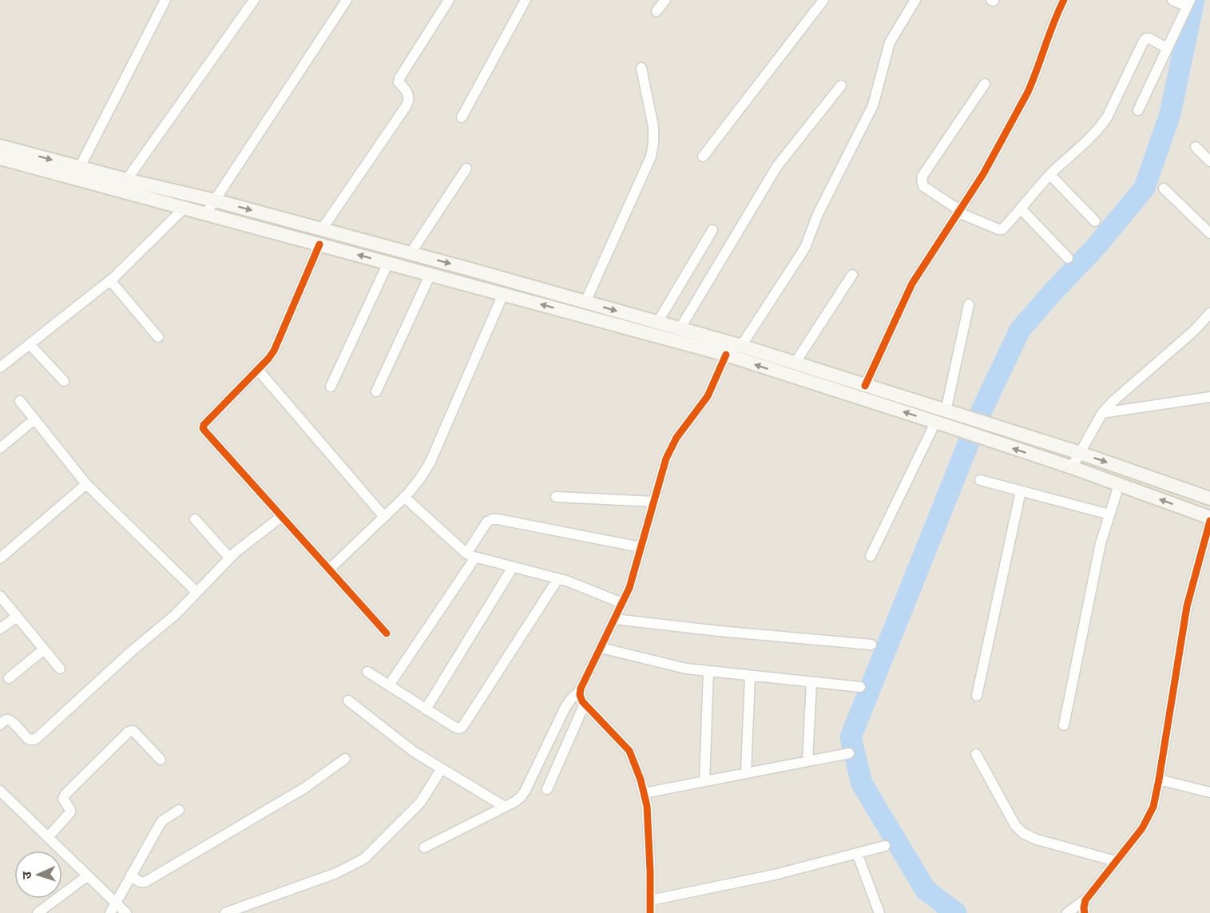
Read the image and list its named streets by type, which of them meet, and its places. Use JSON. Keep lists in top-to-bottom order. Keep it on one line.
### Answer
{"north":"left"}
